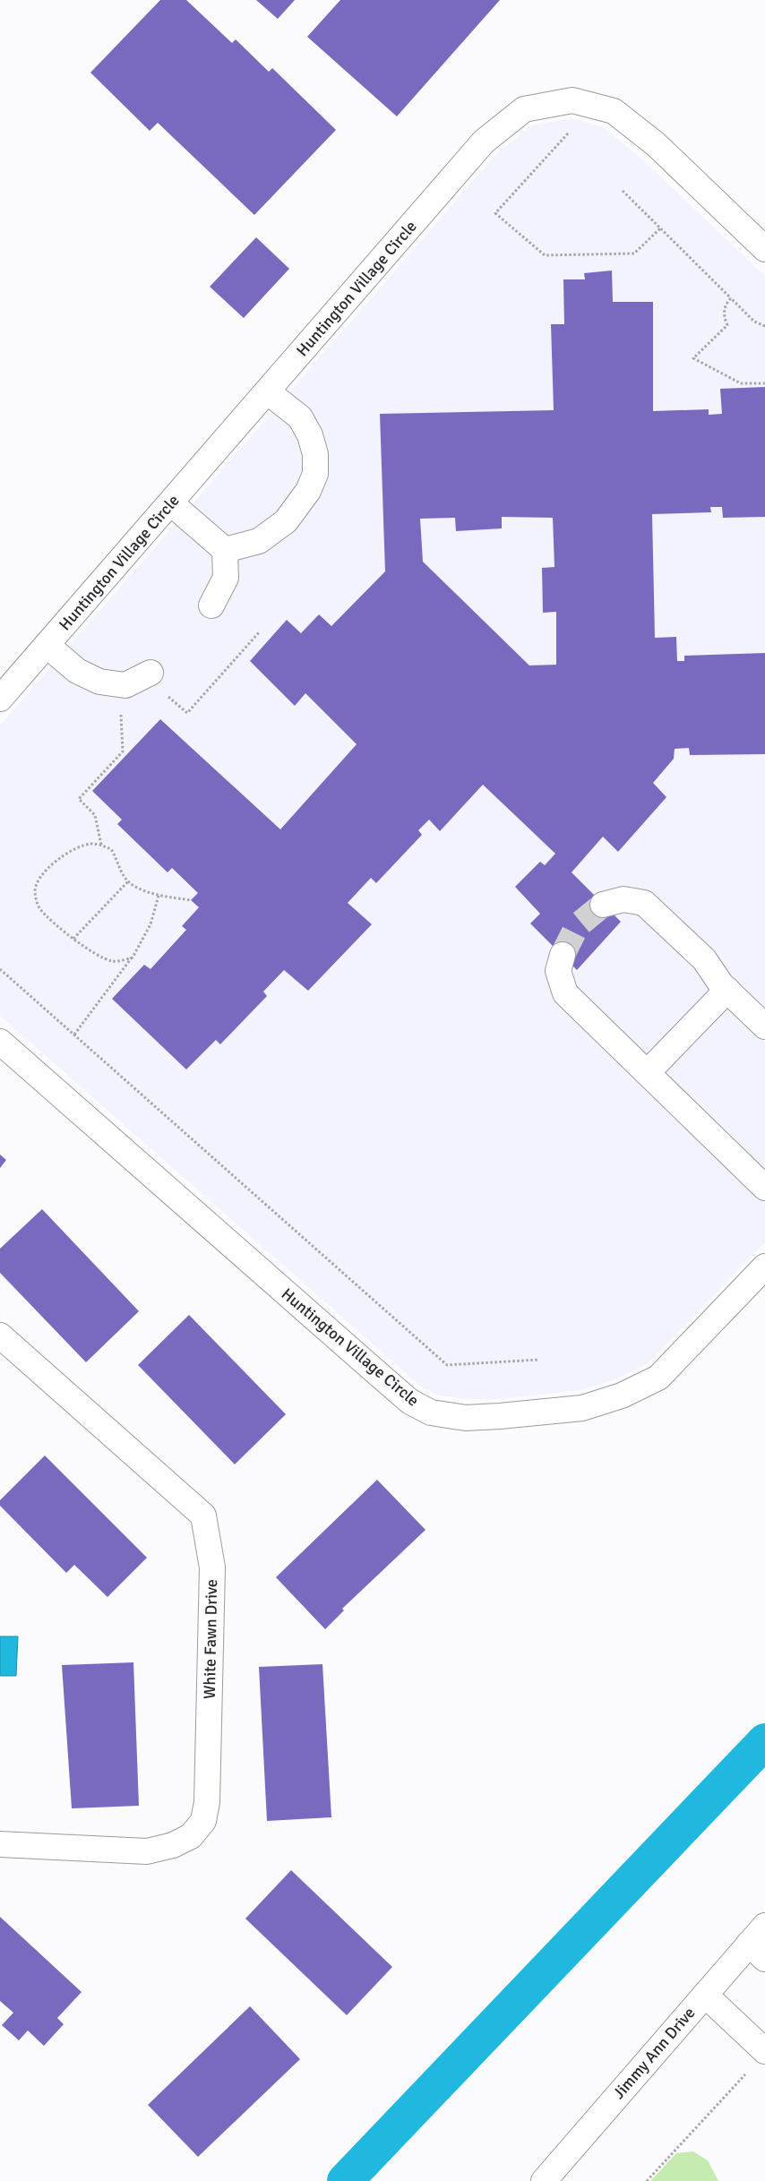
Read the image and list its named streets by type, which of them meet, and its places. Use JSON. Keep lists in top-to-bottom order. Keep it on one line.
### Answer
{"streets":{"street":["Huntington Village Circle","White Fawn Drive","Jimmy Ann Drive"]}}
